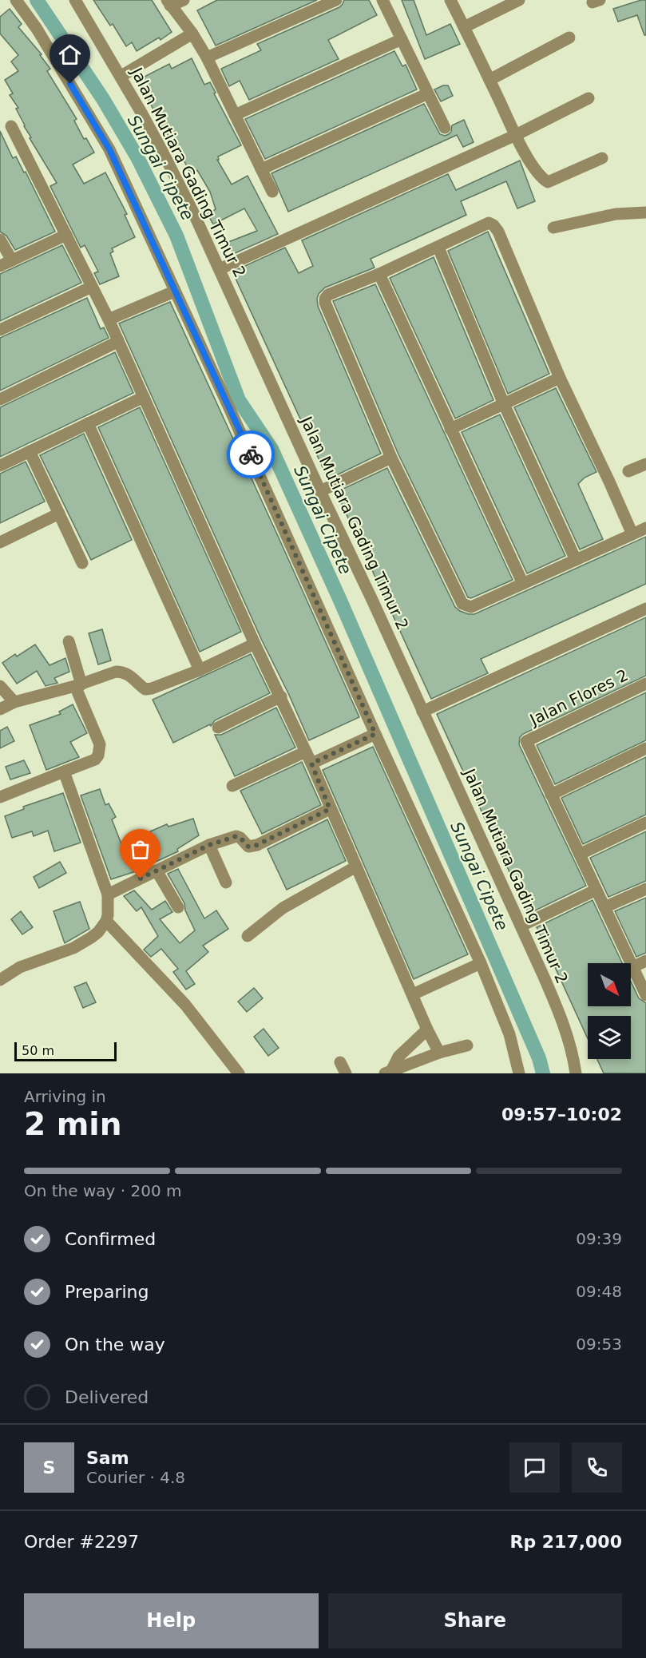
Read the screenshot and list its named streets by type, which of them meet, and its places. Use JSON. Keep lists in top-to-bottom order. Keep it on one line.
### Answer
{"streets":{"street":["Jalan Mutiara Gading Timur 2","Jalan Flores 2"]},"water":["Sungai Cipete"],"scale_bar":"50 m","north":"bottom right","page":{"scale":"50 m","heading":["2 min","Arriving in","09:57–10:02"],"panel":["Sam","Courier · 4.8","Order #2297","Rp 217,000"],"bar":"On the way · 200 m","list":[["Confirmed","09:39"],["Preparing","09:48"],["On the way","09:53"],"Delivered"],"round":"S","buttons":["Help","Share"]}}
